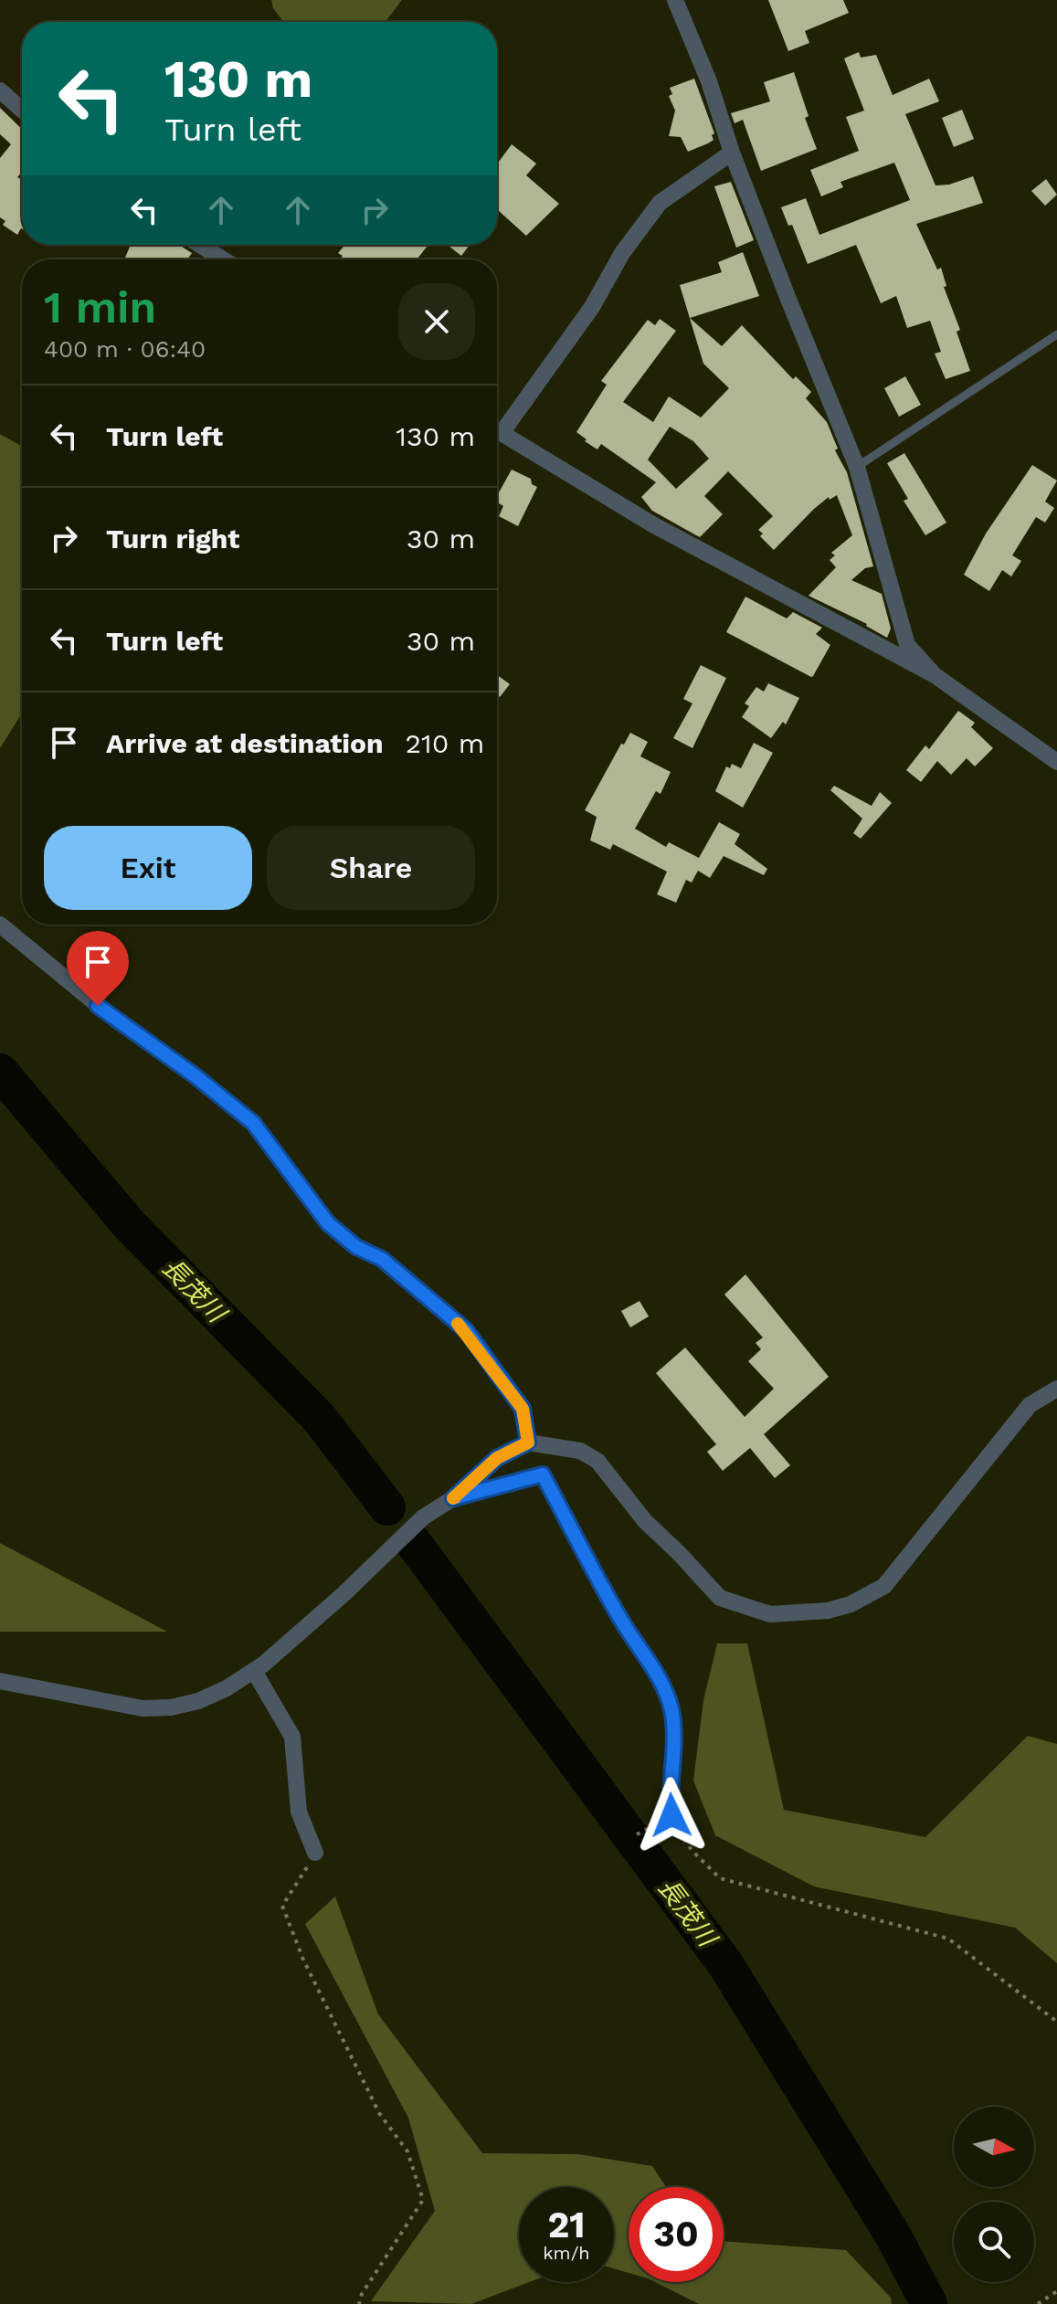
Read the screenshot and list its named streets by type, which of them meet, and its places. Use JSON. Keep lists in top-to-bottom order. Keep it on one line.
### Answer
{"water":["長茂川"],"north":"right","page":{"turn":["130 m","Turn left"],"heading":["1 min","400 m · 06:40"],"list":[{"name":"Turn left","value":"130 m"},{"name":"Turn right","value":"30 m"},{"name":"Turn left","value":"30 m"},{"name":"Arrive at destination","value":"210 m"}],"buttons":["Exit","Share"],"speed":"21 km/h","limit":"30"}}
